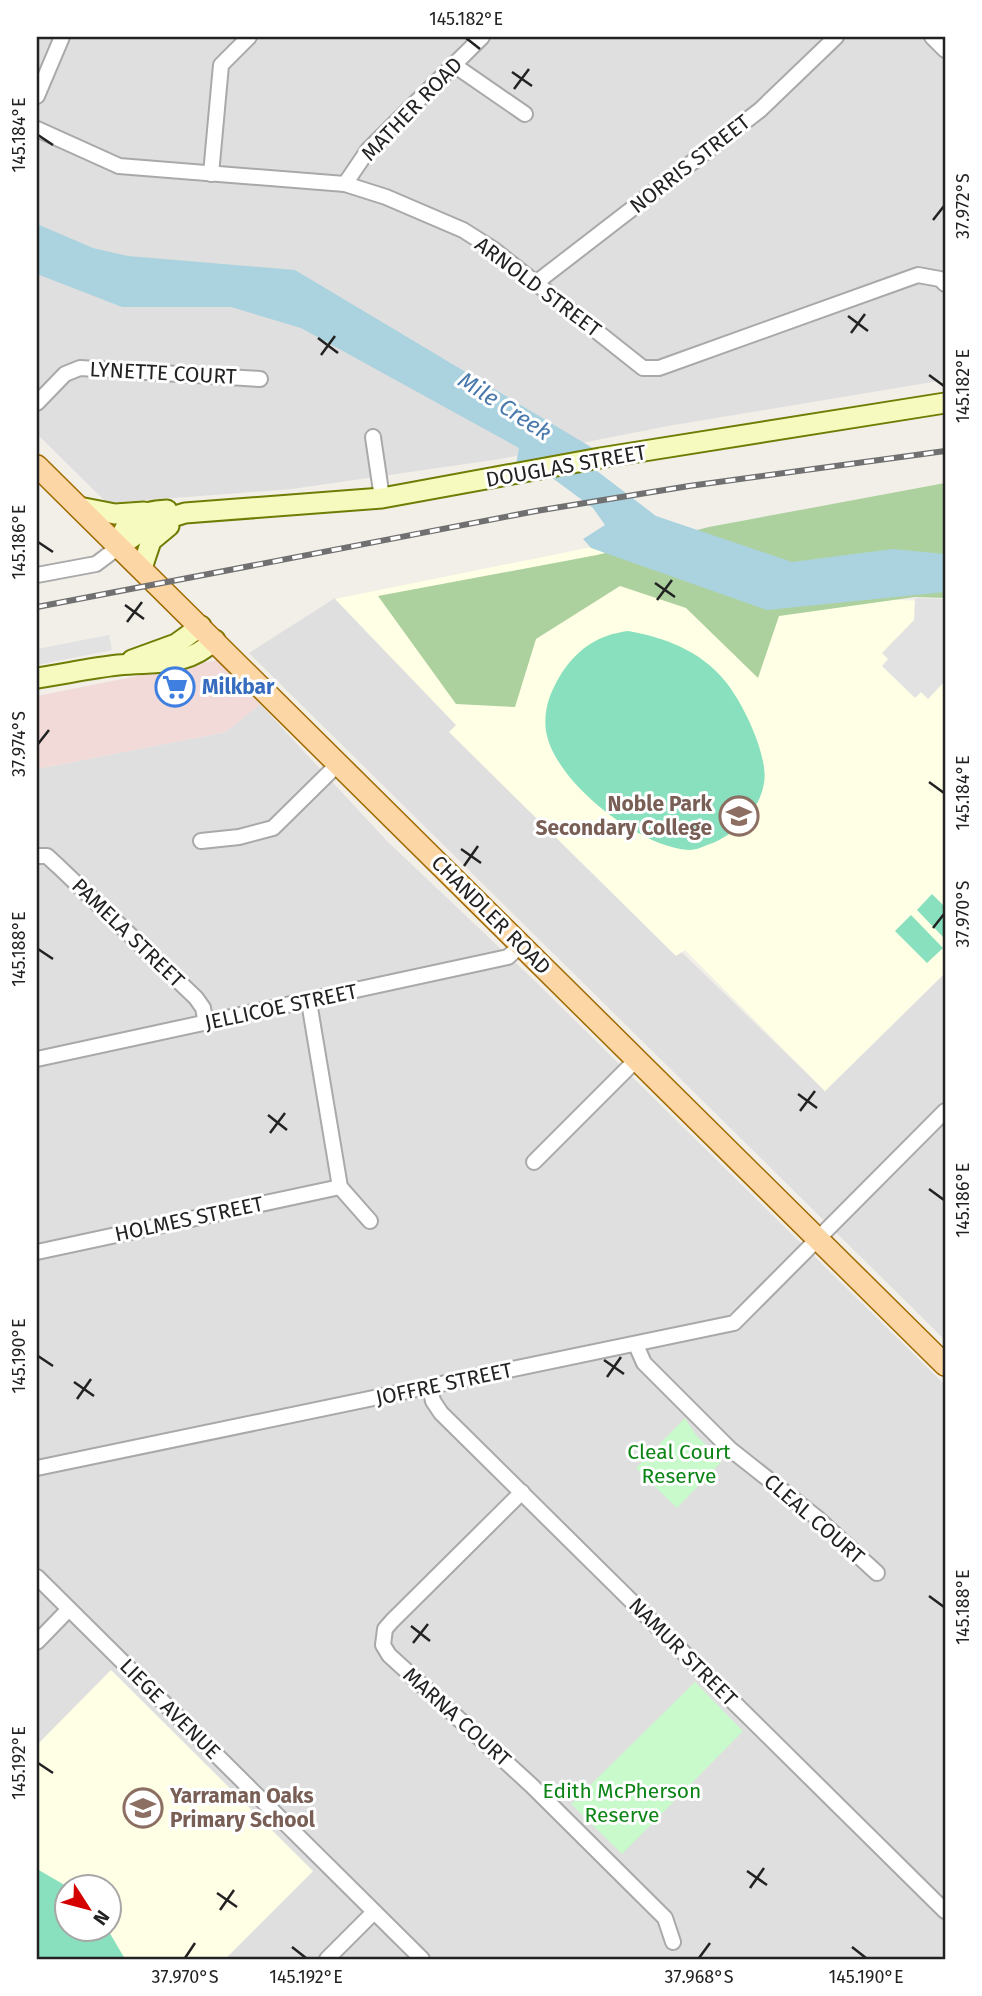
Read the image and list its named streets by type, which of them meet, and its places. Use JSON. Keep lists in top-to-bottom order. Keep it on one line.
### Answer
{"streets":{"main road":["DOUGLAS STREET","CHANDLER ROAD"],"street":["MATHER ROAD","NORRIS STREET","ARNOLD STREET","LYNETTE COURT","PAMELA STREET","JELLICOE STREET","HOLMES STREET","JOFFRE STREET","CLEAL COURT","NAMUR STREET","LIEGE AVENUE","MARNA COURT"]},"crossings":[["MATHER ROAD","ARNOLD STREET"],["NORRIS STREET","ARNOLD STREET"],["DOUGLAS STREET","CHANDLER ROAD"],["CHANDLER ROAD","JELLICOE STREET"],["CHANDLER ROAD","JOFFRE STREET"],["PAMELA STREET","JELLICOE STREET"],["JOFFRE STREET","CLEAL COURT"],["JOFFRE STREET","NAMUR STREET"],["NAMUR STREET","MARNA COURT"]],"water":["Mile Creek"],"parks":["Cleal Court Reserve","Edith McPherson Reserve"],"places":{"supermarket":["Milkbar"],"school or university":["Noble Park Secondary College","Yarraman Oaks Primary School"]},"north":"bottom right","coordinates":["145.182°E","145.184°E","37.972°S","145.186°E","37.974°S","37.970°S","145.188°E","145.190°E","145.192°E","37.968°S"]}
